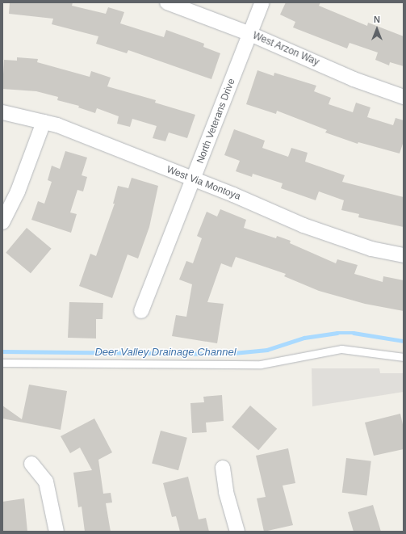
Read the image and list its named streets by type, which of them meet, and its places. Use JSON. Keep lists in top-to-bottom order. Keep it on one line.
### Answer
{"streets":{"street":["West Arzon Way","North Veterans Drive","West Via Montoya"]},"crossings":[["West Arzon Way","North Veterans Drive"],["North Veterans Drive","West Via Montoya"]],"water":["Deer Valley Drainage Channel"],"north":"top"}
